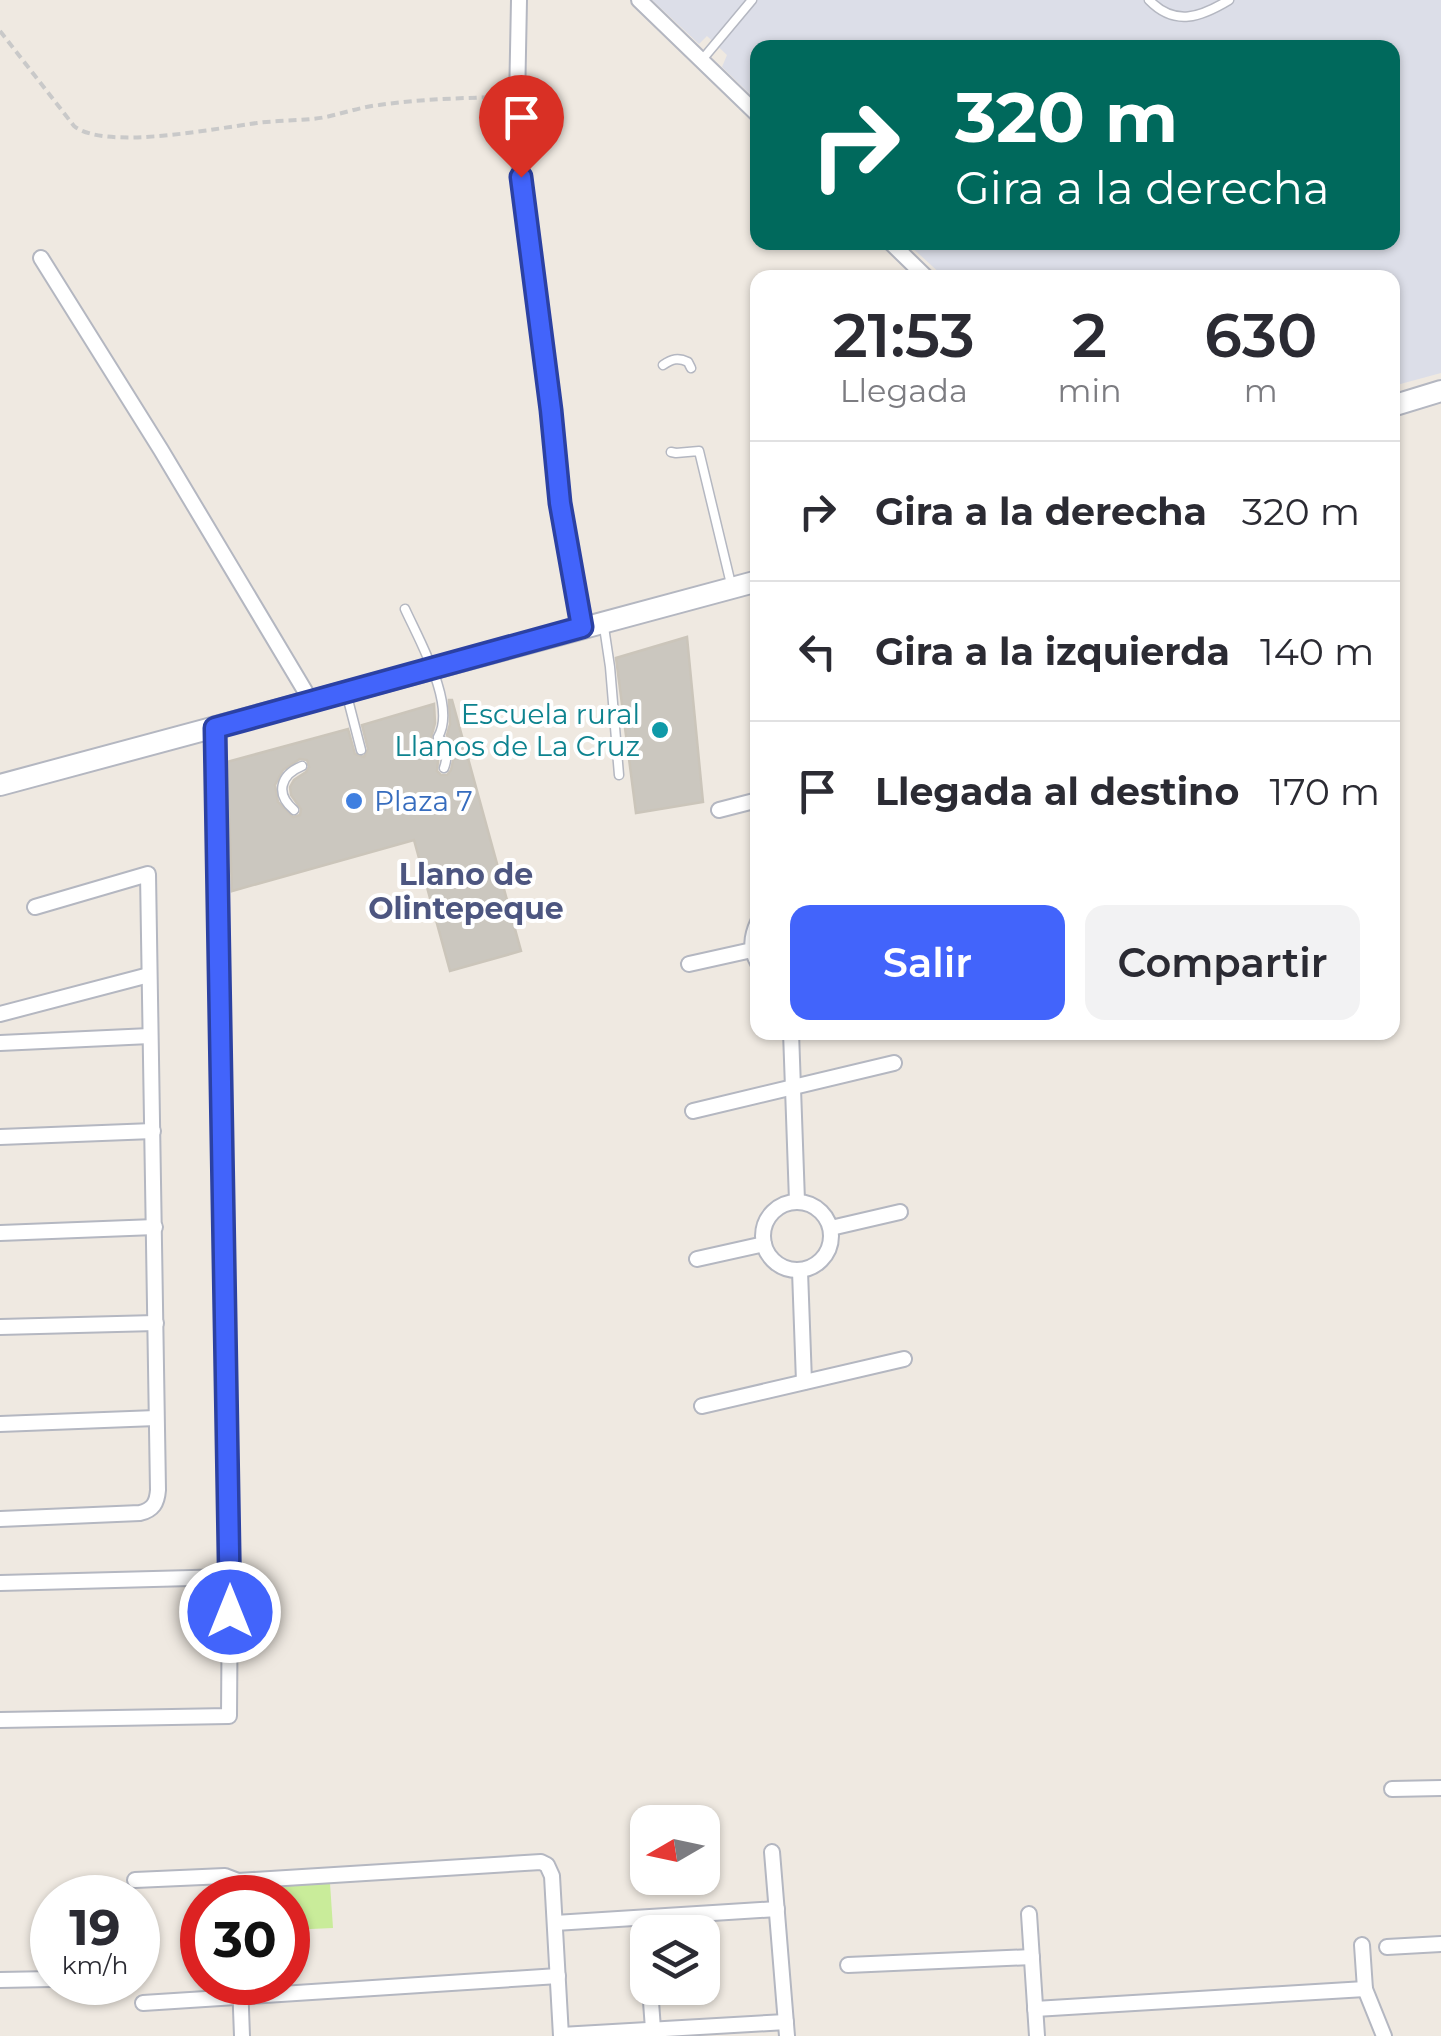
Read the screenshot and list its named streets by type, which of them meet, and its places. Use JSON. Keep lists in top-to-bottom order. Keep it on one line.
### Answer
{"districts":["Llano de Olintepeque"],"places":["Escuela rural Llanos de La Cruz","Plaza 7"],"north":"left","page":{"turn":["320 m","Gira a la derecha"],"eta":["21:53","Llegada","2","min","630","m"],"list":[{"name":"Gira a la derecha","value":"320 m"},{"name":"Gira a la izquierda","value":"140 m"},{"name":"Llegada al destino","value":"170 m"}],"buttons":["Salir","Compartir"],"speed":"19 km/h","limit":"30"}}
